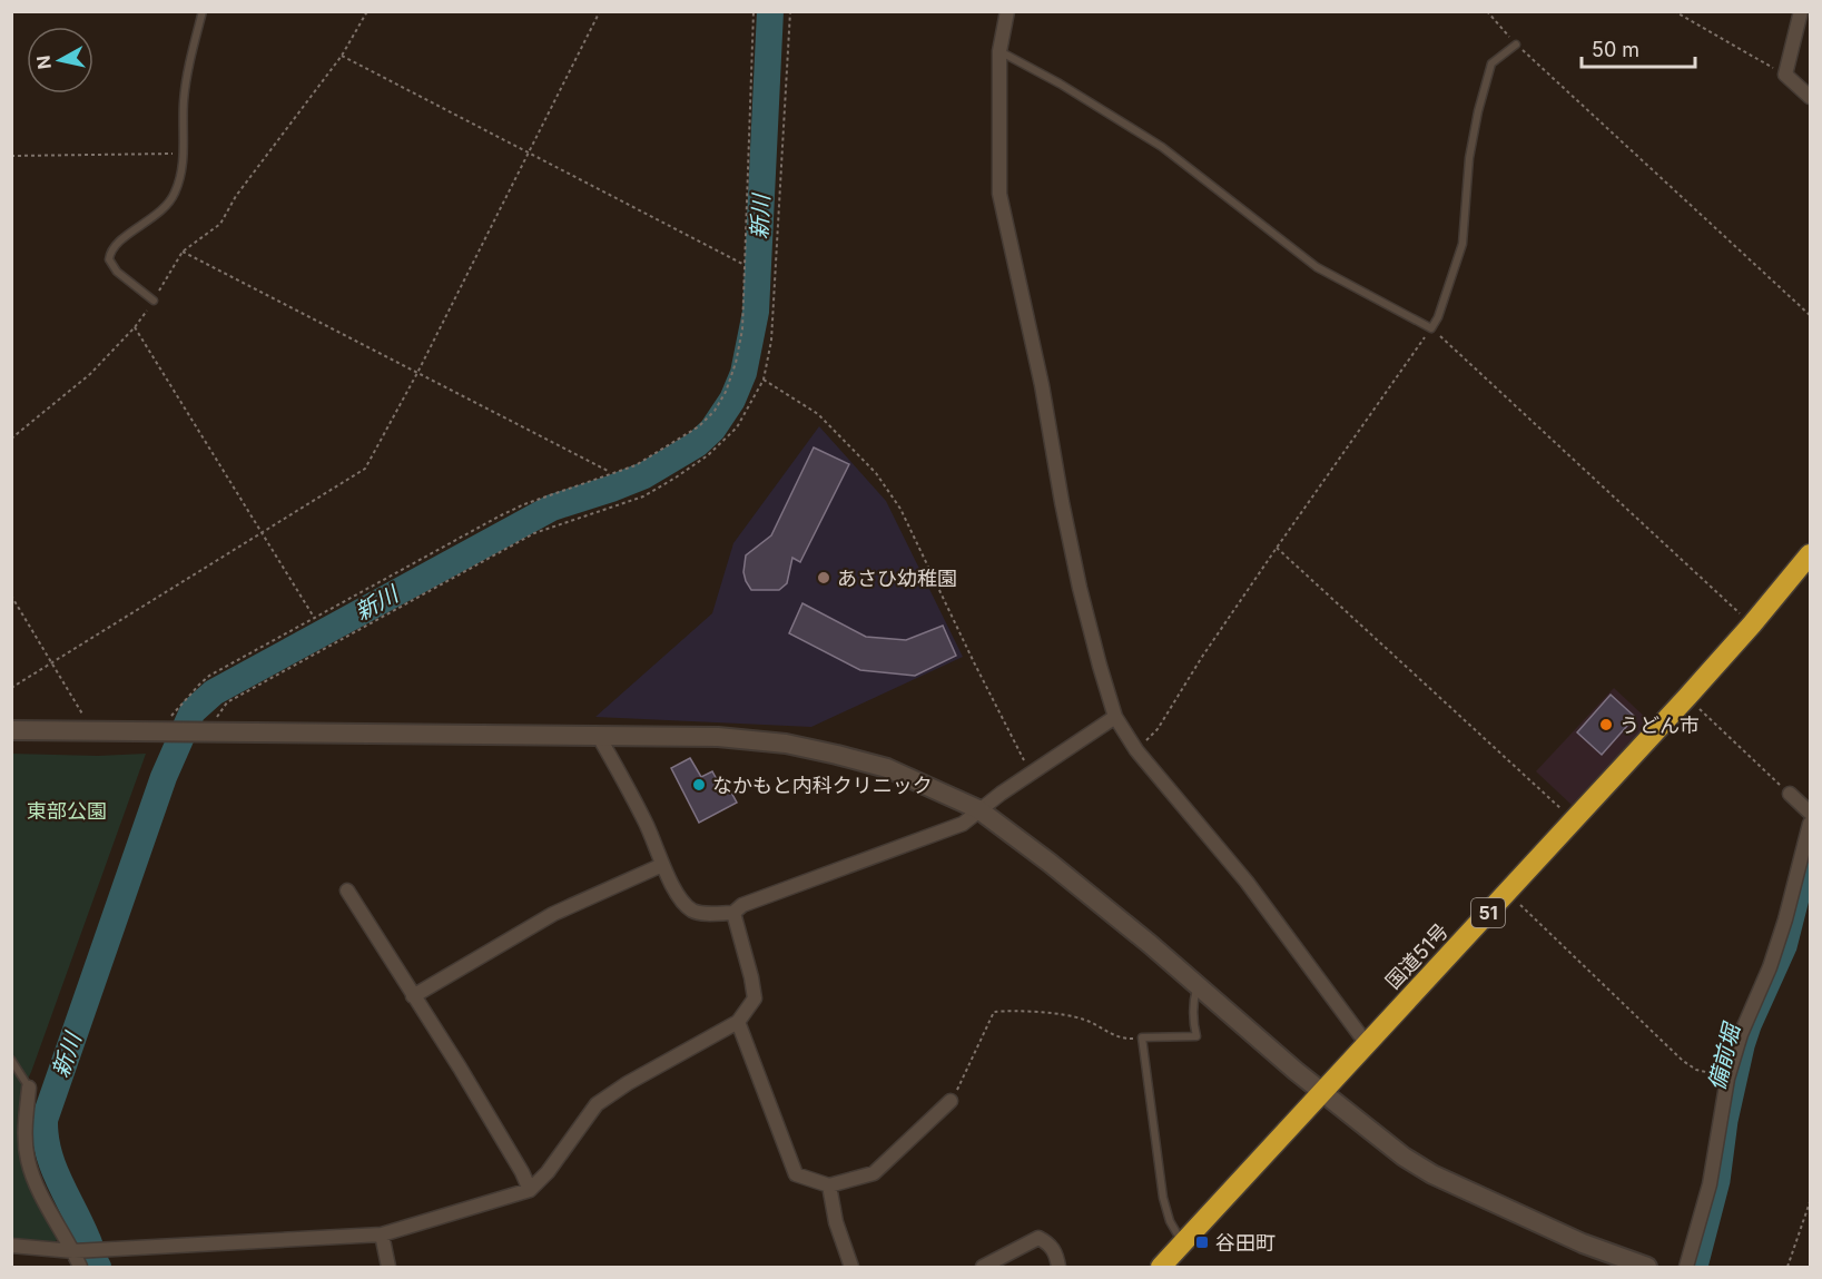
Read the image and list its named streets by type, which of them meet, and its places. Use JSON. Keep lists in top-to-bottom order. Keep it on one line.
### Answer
{"streets":{"highway":["51","国道51号"]},"water":["新川","備前堀"],"parks":["東部公園"],"places":{"other":["あさひ幼稚園","うどん市","なかもと内科クリニック"],"transit":["谷田町"]},"scale_bar":"50 m","north":"left"}
